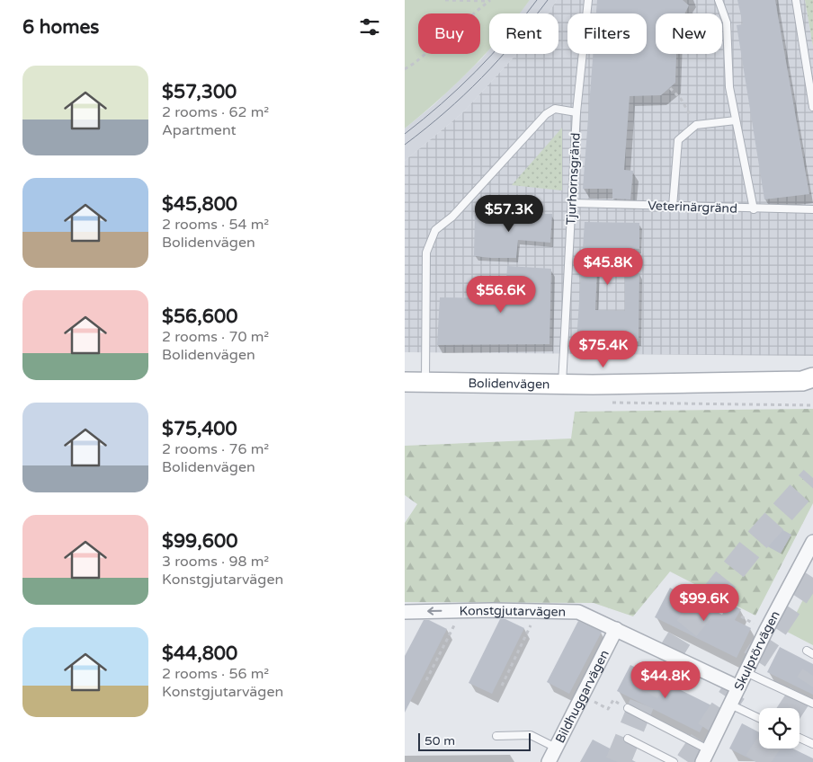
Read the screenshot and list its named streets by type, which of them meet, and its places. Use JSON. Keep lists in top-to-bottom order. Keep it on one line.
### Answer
{"streets":{"main road":["Bolidenvägen"],"street":["Konstgjutarvägen","Skulptörvägen","Bildhuggarvägen"],"lane":["Tjurhornsgränd","Veterinärgränd"]},"crossings":[["Tjurhornsgränd","Veterinärgränd"],["Tjurhornsgränd","Bolidenvägen"],["Konstgjutarvägen","Skulptörvägen"],["Konstgjutarvägen","Bildhuggarvägen"]],"scale_bar":"50 m","page":{"heading":"6 homes","chip":["Buy","Rent","Filters","New"],"list":[{"name":"$57,300","note":"2 rooms · 62 m² · Apartment"},{"name":"$45,800","note":"2 rooms · 54 m² · Bolidenvägen"},{"name":"$56,600","note":"2 rooms · 70 m² · Bolidenvägen"},{"name":"$75,400","note":"2 rooms · 76 m² · Bolidenvägen"},{"name":"$99,600","note":"3 rooms · 98 m² · Konstgjutarvägen"},{"name":"$44,800","note":"2 rooms · 56 m² · Konstgjutarvägen"}],"price":["$57.3K","$45.8K","$56.6K","$75.4K","$99.6K","$44.8K"],"scale":"50 m"}}
